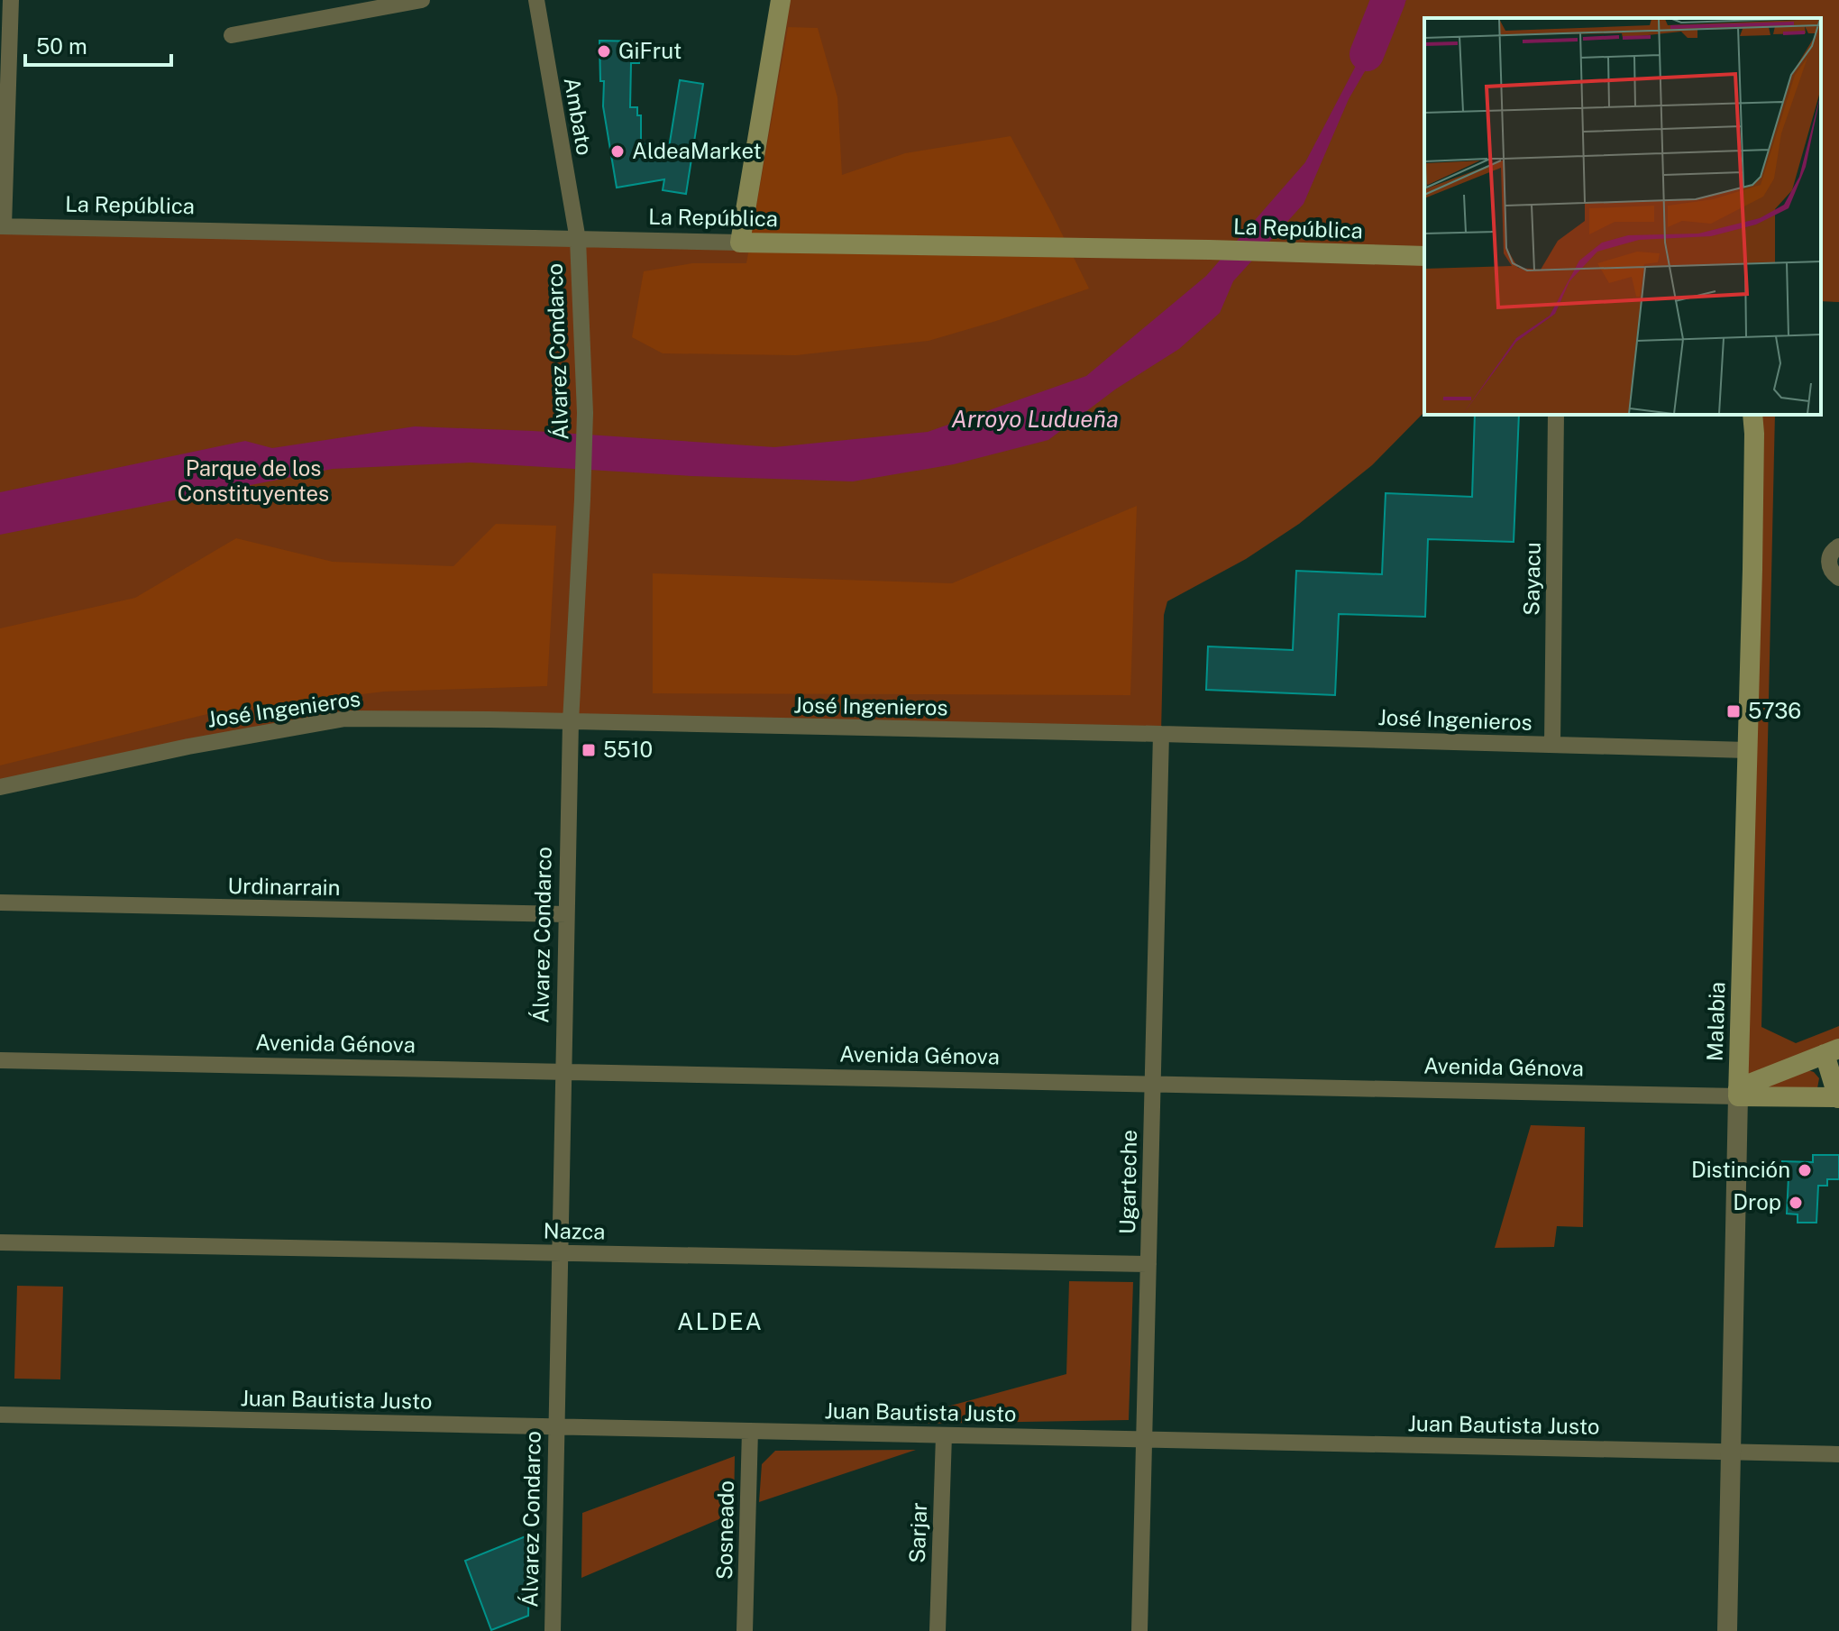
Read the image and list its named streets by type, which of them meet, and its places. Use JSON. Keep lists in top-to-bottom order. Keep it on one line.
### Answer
{"streets":{"main road":["La República","Malabia","Avenida Génova"],"street":["Ambato","Álvarez Condarco","Sayacu","José Ingenieros","Urdinarrain","Ugarteche","Nazca","Juan Bautista Justo","Sosneado","Sarjar"]},"crossings":[["Ambato","La República"],["Ambato","Álvarez Condarco"],["La República","Álvarez Condarco"],["Álvarez Condarco","José Ingenieros"],["Álvarez Condarco","Urdinarrain"],["Álvarez Condarco","Avenida Génova"],["Álvarez Condarco","Nazca"],["Álvarez Condarco","Juan Bautista Justo"],["Sayacu","José Ingenieros"],["José Ingenieros","Malabia"],["José Ingenieros","Ugarteche"],["Malabia","Avenida Génova"],["Malabia","Juan Bautista Justo"],["Avenida Génova","Ugarteche"],["Ugarteche","Nazca"],["Ugarteche","Juan Bautista Justo"],["Juan Bautista Justo","Sosneado"],["Juan Bautista Justo","Sarjar"]],"districts":["ALDEA"],"water":["Arroyo Ludueña"],"parks":["Parque de los Constituyentes"],"places":{"other":["GiFrut","AldeaMarket","Distinción","Drop"],"transit":["5736","5510"]},"scale_bar":"50 m"}
